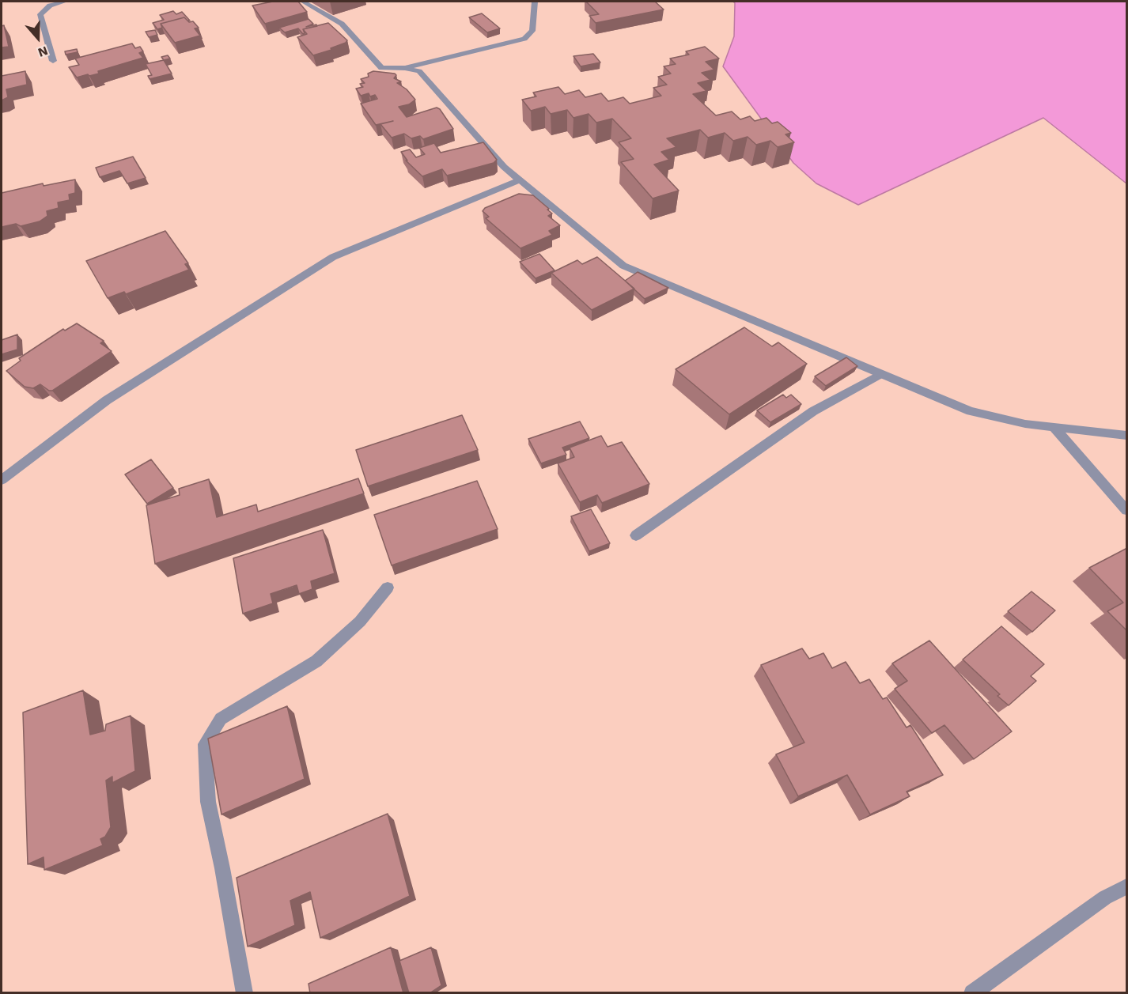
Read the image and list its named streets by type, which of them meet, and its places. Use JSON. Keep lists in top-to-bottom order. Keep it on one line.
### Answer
{"north":"bottom"}
